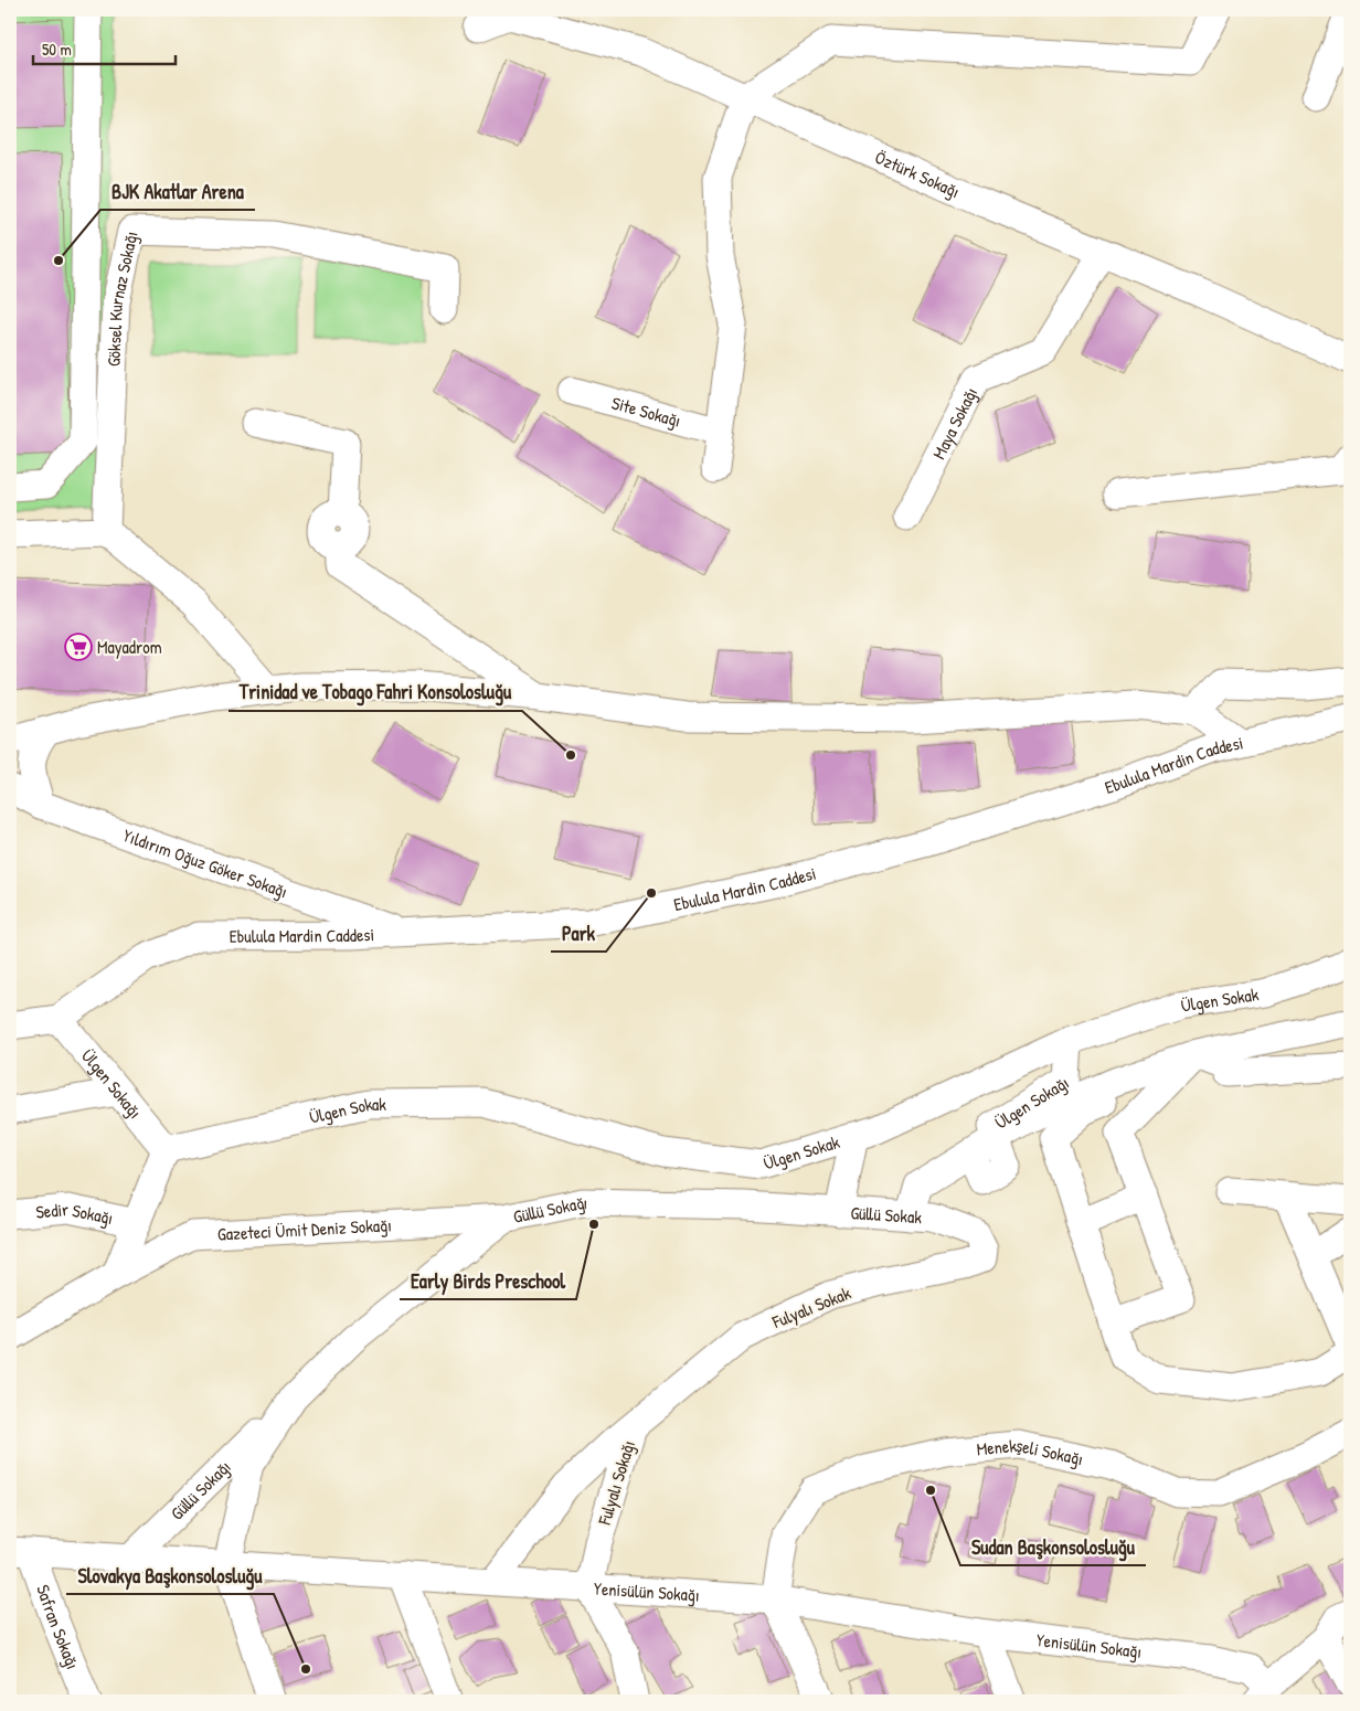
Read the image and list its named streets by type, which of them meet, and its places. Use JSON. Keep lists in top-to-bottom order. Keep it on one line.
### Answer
{"streets":{"street":["Öztürk Sokağı","Göksel Kurnaz Sokağı","Site Sokağı","Maya Sokağı","Ebulula Mardin Caddesi","Yıldırım Oğuz Göker Sokağı","Ülgen Sokak","Ülgen Sokağı","Güllü Sokağı","Güllü Sokak","Sedir Sokağı","Gazeteci Ümit Deniz Sokağı","Fulyalı Sokak","Menekşeli Sokağı","Fulyalı Sokağı","Yenisülün Sokağı","Safran Sokağı"]},"crossings":[["Öztürk Sokağı","Maya Sokağı"],["Ebulula Mardin Caddesi","Yıldırım Oğuz Göker Sokağı"],["Ebulula Mardin Caddesi","Ülgen Sokağı"],["Ülgen Sokak","Ülgen Sokağı"],["Ülgen Sokağı","Güllü Sokak"],["Ülgen Sokağı","Fulyalı Sokak"],["Güllü Sokağı","Güllü Sokak"],["Güllü Sokağı","Gazeteci Ümit Deniz Sokağı"],["Güllü Sokağı","Yenisülün Sokağı"],["Güllü Sokak","Fulyalı Sokak"],["Fulyalı Sokak","Fulyalı Sokağı"],["Menekşeli Sokağı","Yenisülün Sokağı"],["Fulyalı Sokağı","Yenisülün Sokağı"],["Yenisülün Sokağı","Safran Sokağı"]],"places":{"other":["BJK Akatlar Arena","Trinidad ve Tobago Fahri Konsolosluğu","Park","Early Birds Preschool","Sudan Başkonsolosluğu","Slovakya Başkonsolosluğu"],"supermarket":["Mayadrom"]},"scale_bar":"50 m"}
